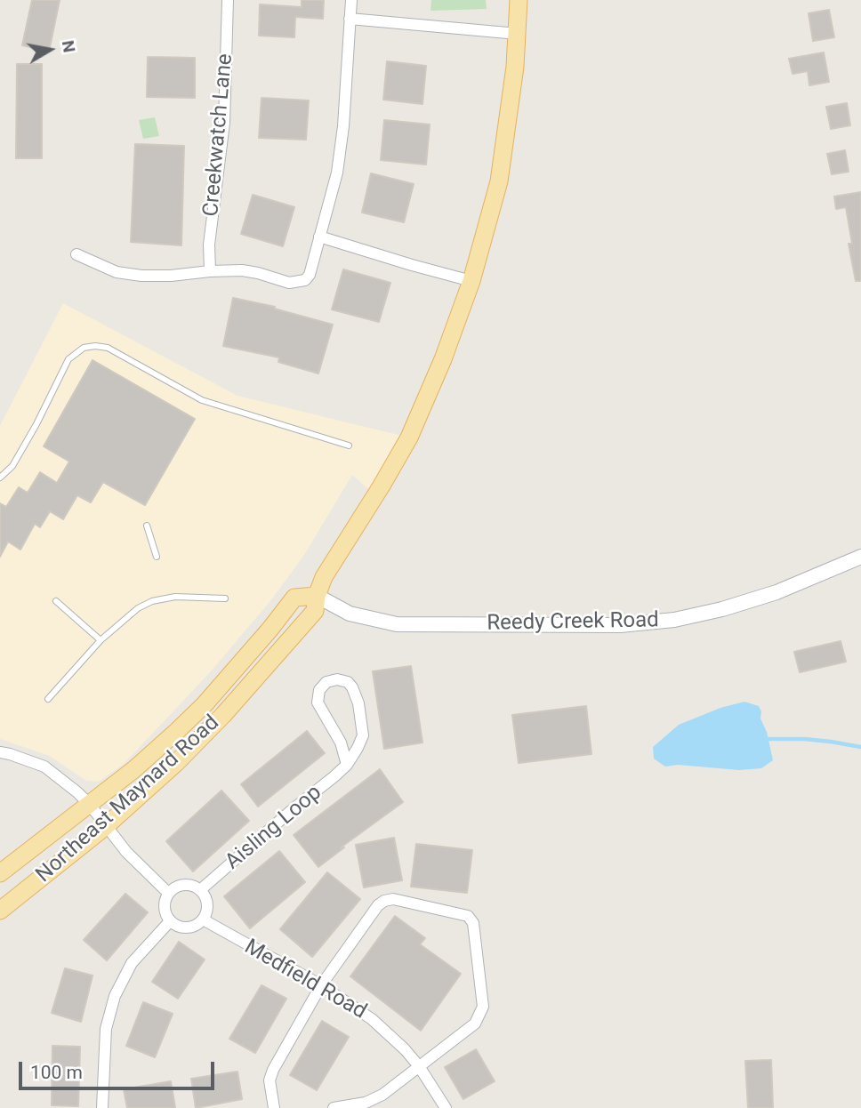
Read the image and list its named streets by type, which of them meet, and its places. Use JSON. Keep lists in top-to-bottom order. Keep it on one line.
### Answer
{"streets":{"main road":["Northeast Maynard Road"],"street":["Creekwatch Lane","Reedy Creek Road","Aisling Loop","Medfield Road"]},"crossings":[["Reedy Creek Road","Northeast Maynard Road"],["Aisling Loop","Medfield Road"]],"scale_bar":"100 m","north":"right"}
